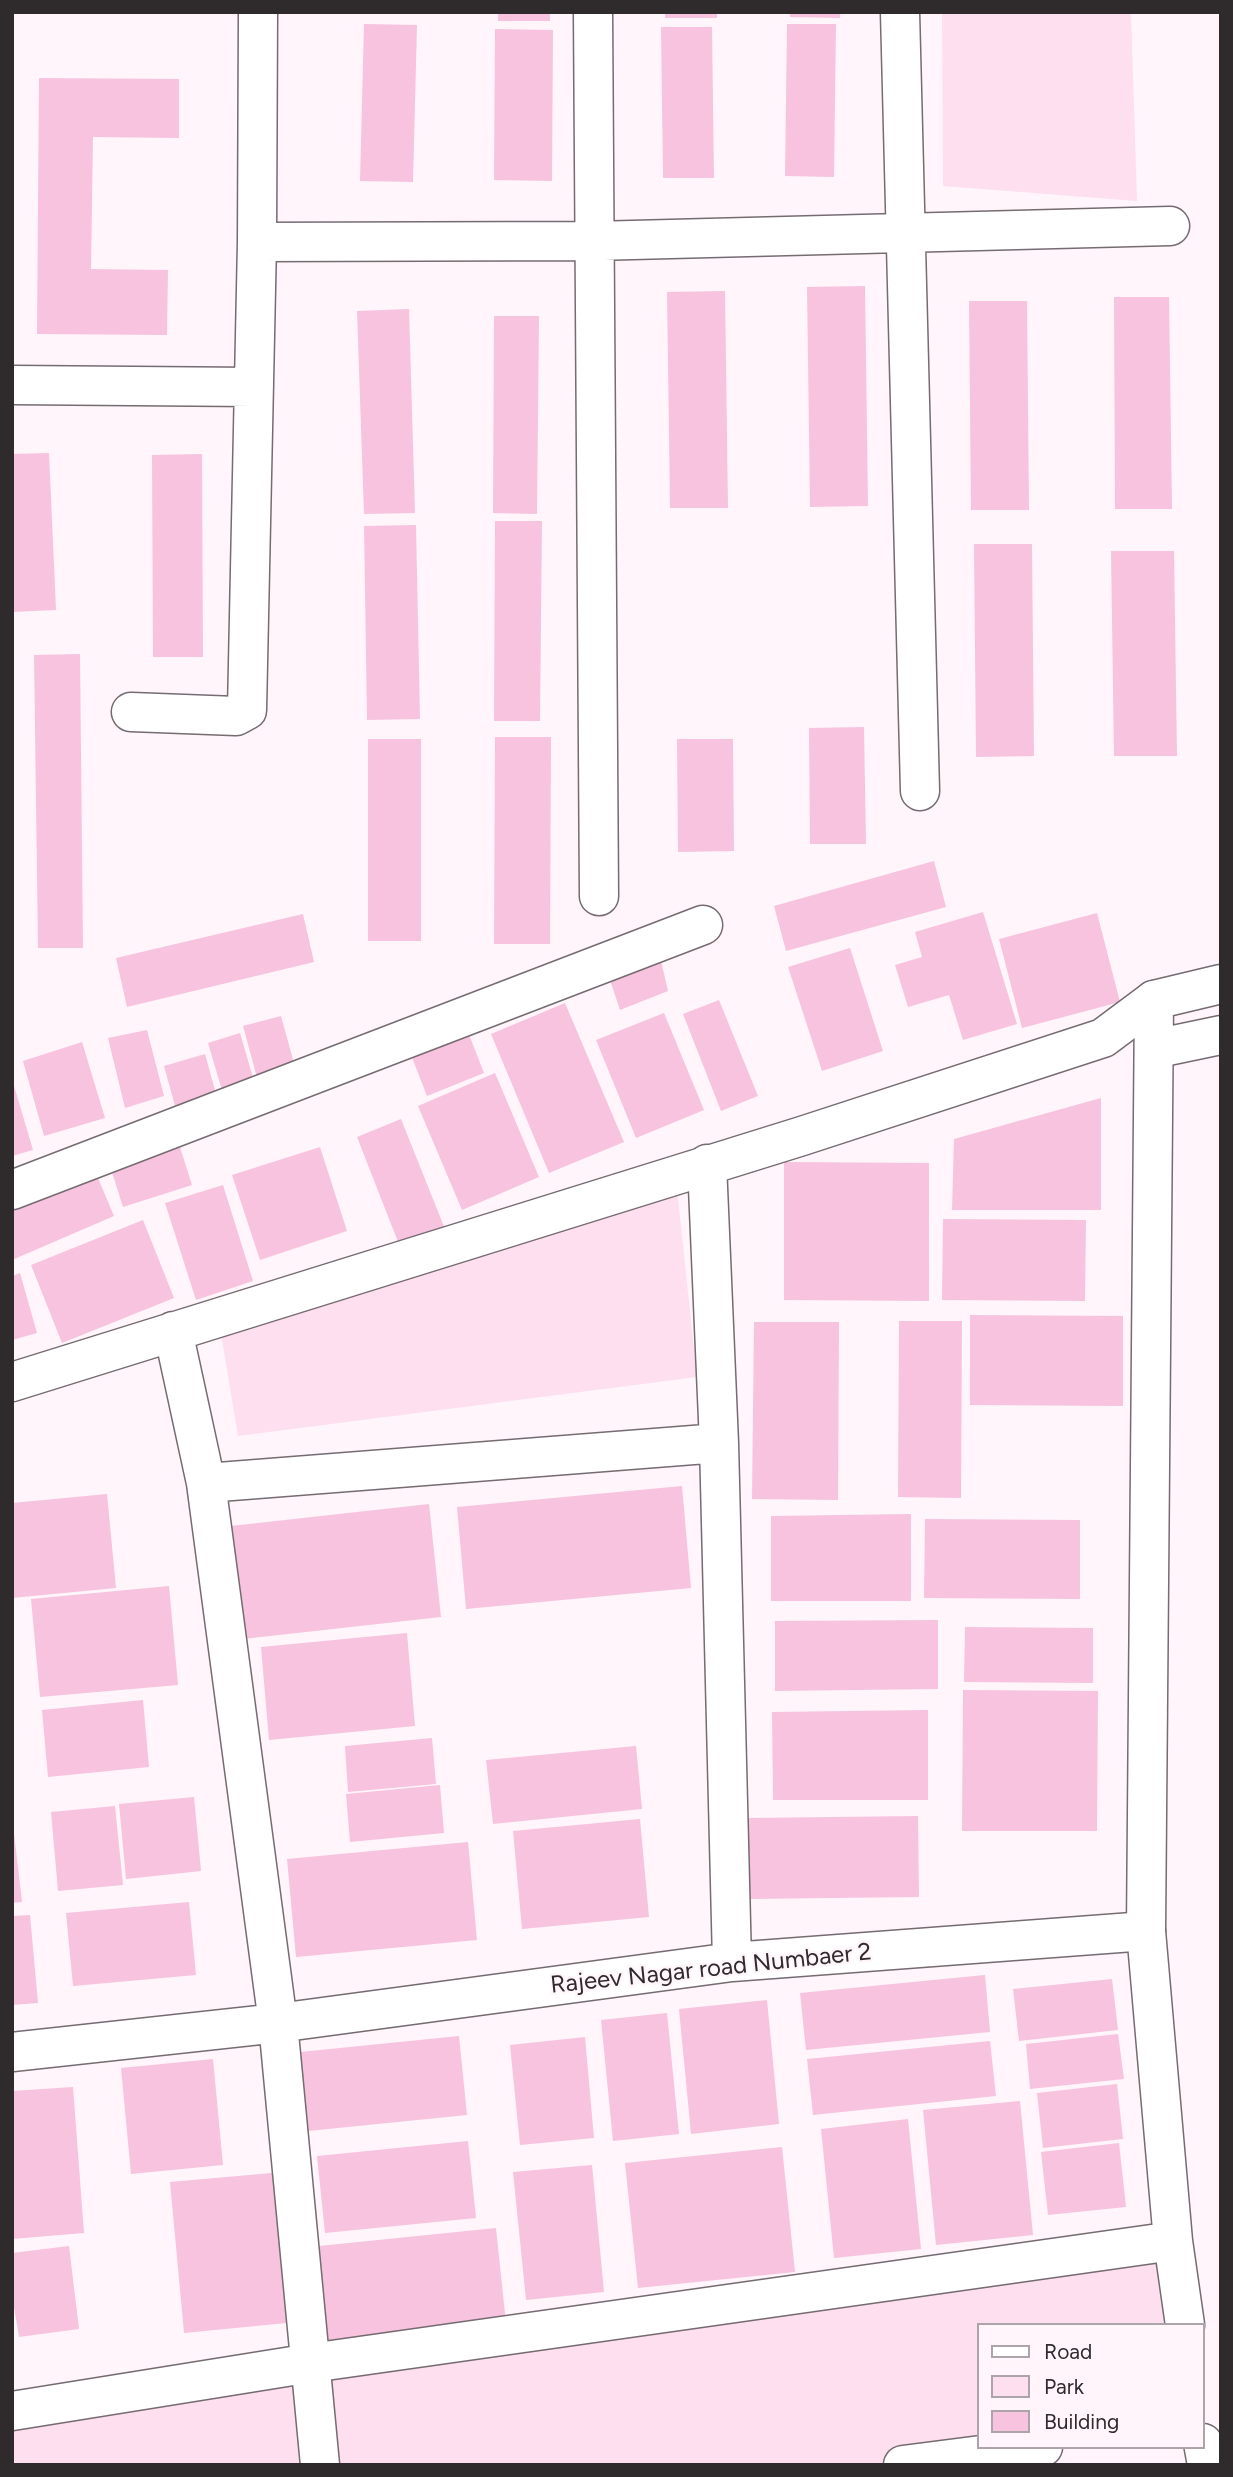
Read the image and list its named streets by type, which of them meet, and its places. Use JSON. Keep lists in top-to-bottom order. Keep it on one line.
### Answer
{"streets":{"street":["Rajeev Nagar road Numbaer 2"]},"legend":["Road","Park","Building"]}
